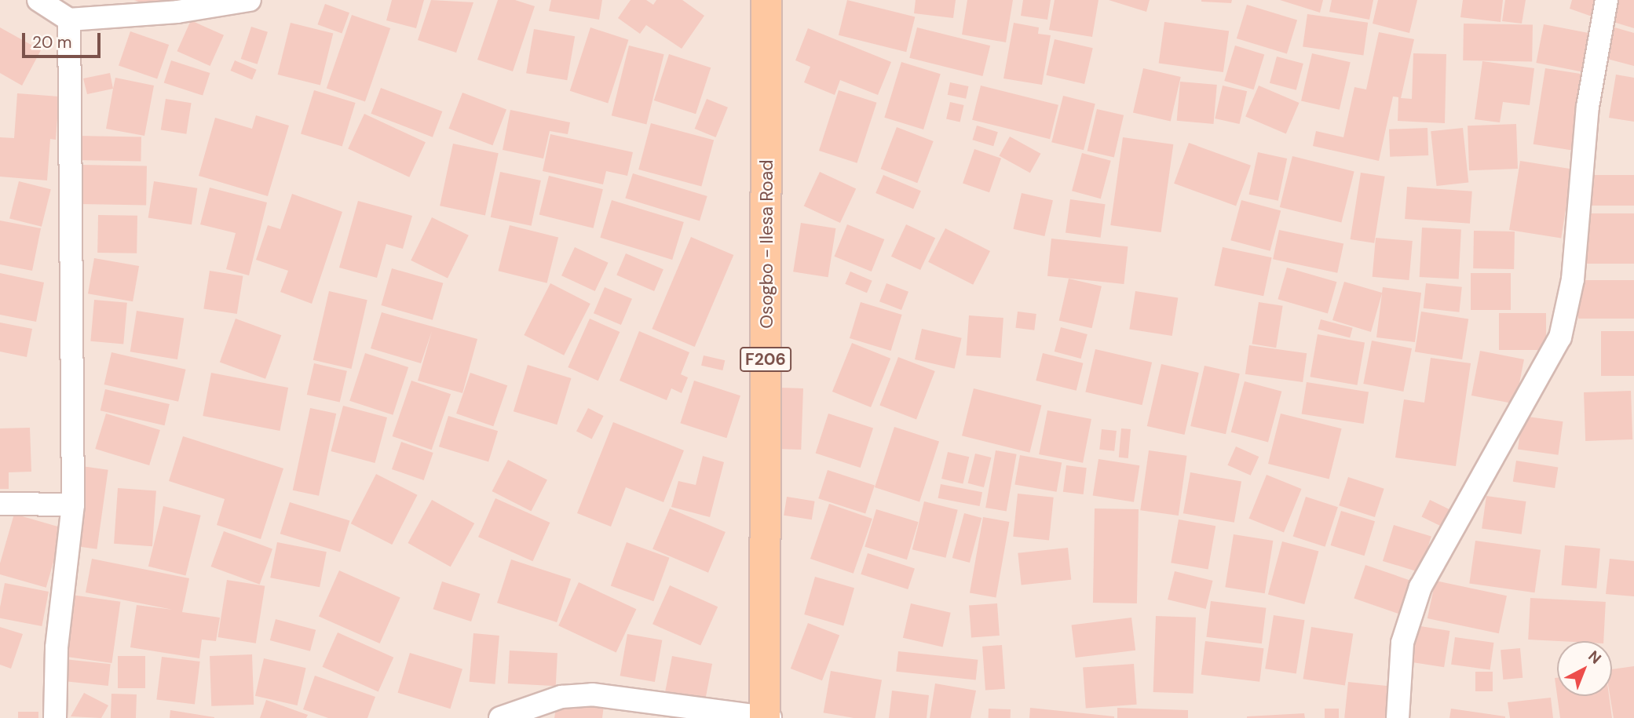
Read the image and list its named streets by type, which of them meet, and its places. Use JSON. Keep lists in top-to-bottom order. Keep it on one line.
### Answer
{"streets":{"main road":["Osogbo - Ilesa Road","F206"]},"scale_bar":"20 m","north":"top right"}
